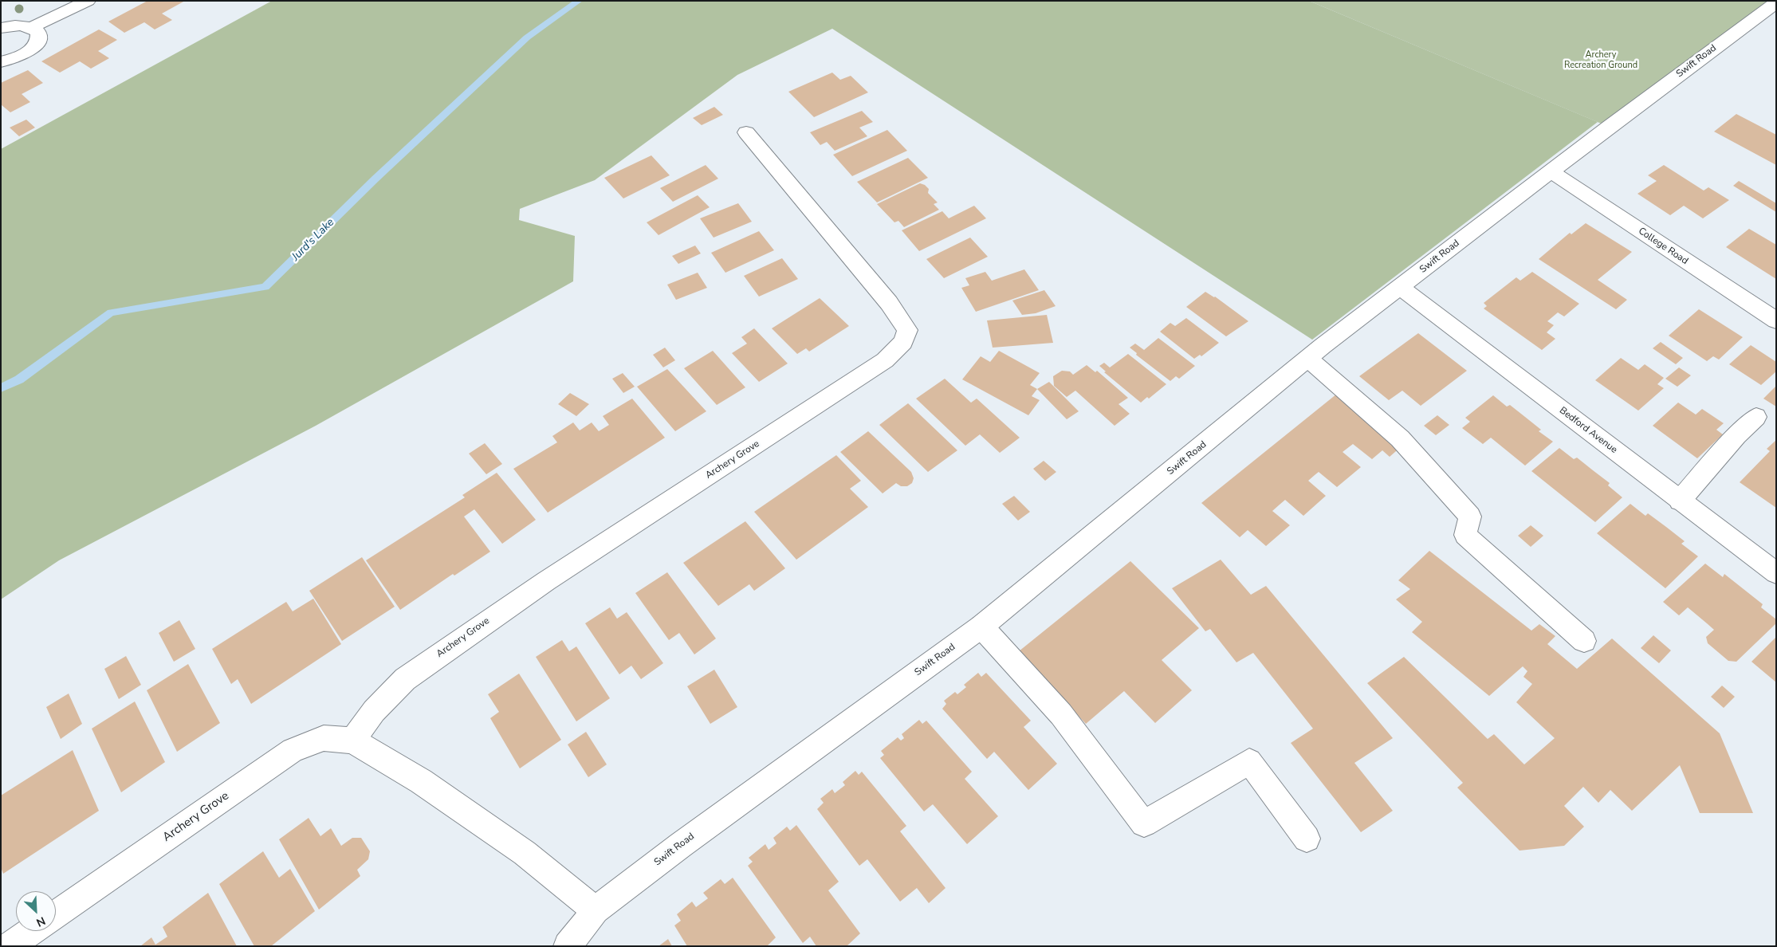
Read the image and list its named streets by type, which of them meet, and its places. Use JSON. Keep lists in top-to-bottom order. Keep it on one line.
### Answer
{"streets":{"street":["Swift Road","College Road","Bedford Avenue","Archery Grove"]},"crossings":[["Swift Road","College Road"],["Swift Road","Bedford Avenue"],["Swift Road","Archery Grove"]],"water":["Jurd's Lake"],"parks":["Archery Recreation Ground"],"north":"bottom right"}
